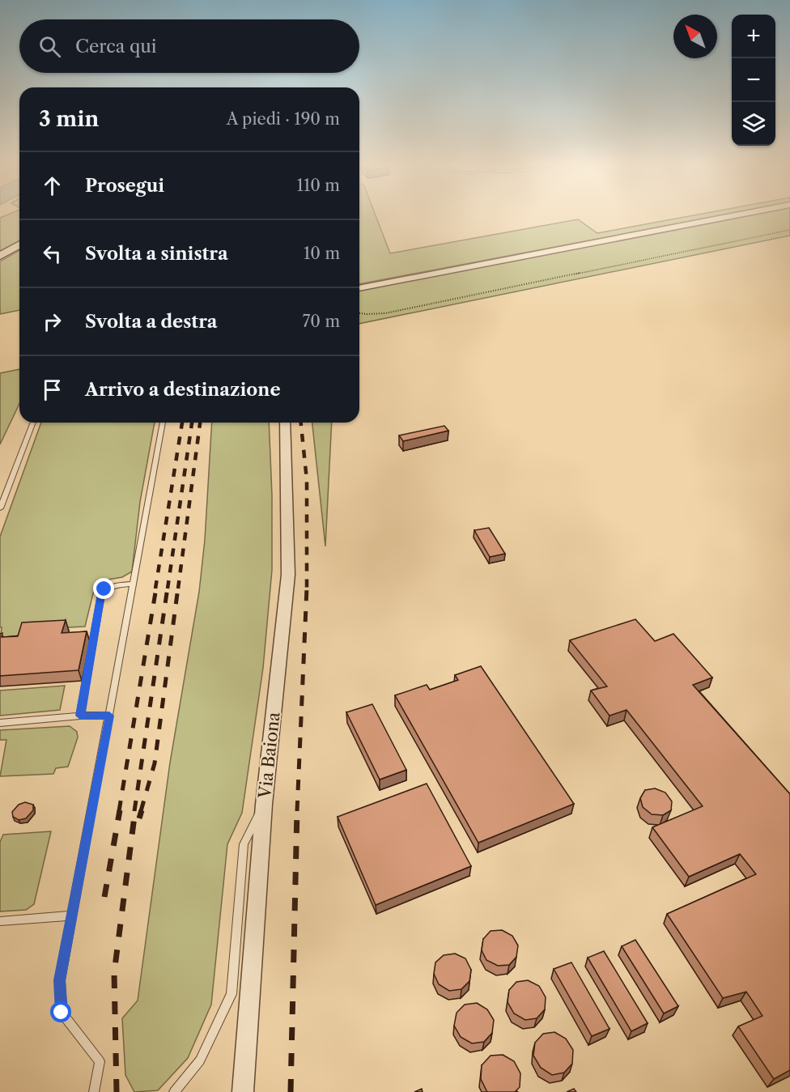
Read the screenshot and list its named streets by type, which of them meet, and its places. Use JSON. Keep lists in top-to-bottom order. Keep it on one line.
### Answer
{"streets":{"street":["Via Baiona"]},"north":"top left","page":{"map_buttons":["+","−"],"search":"Cerca qui","heading":["3 min","A piedi · 190 m"],"list":[["Prosegui","110 m"],["Svolta a sinistra","10 m"],["Svolta a destra","70 m"],"Arrivo a destinazione"]}}
